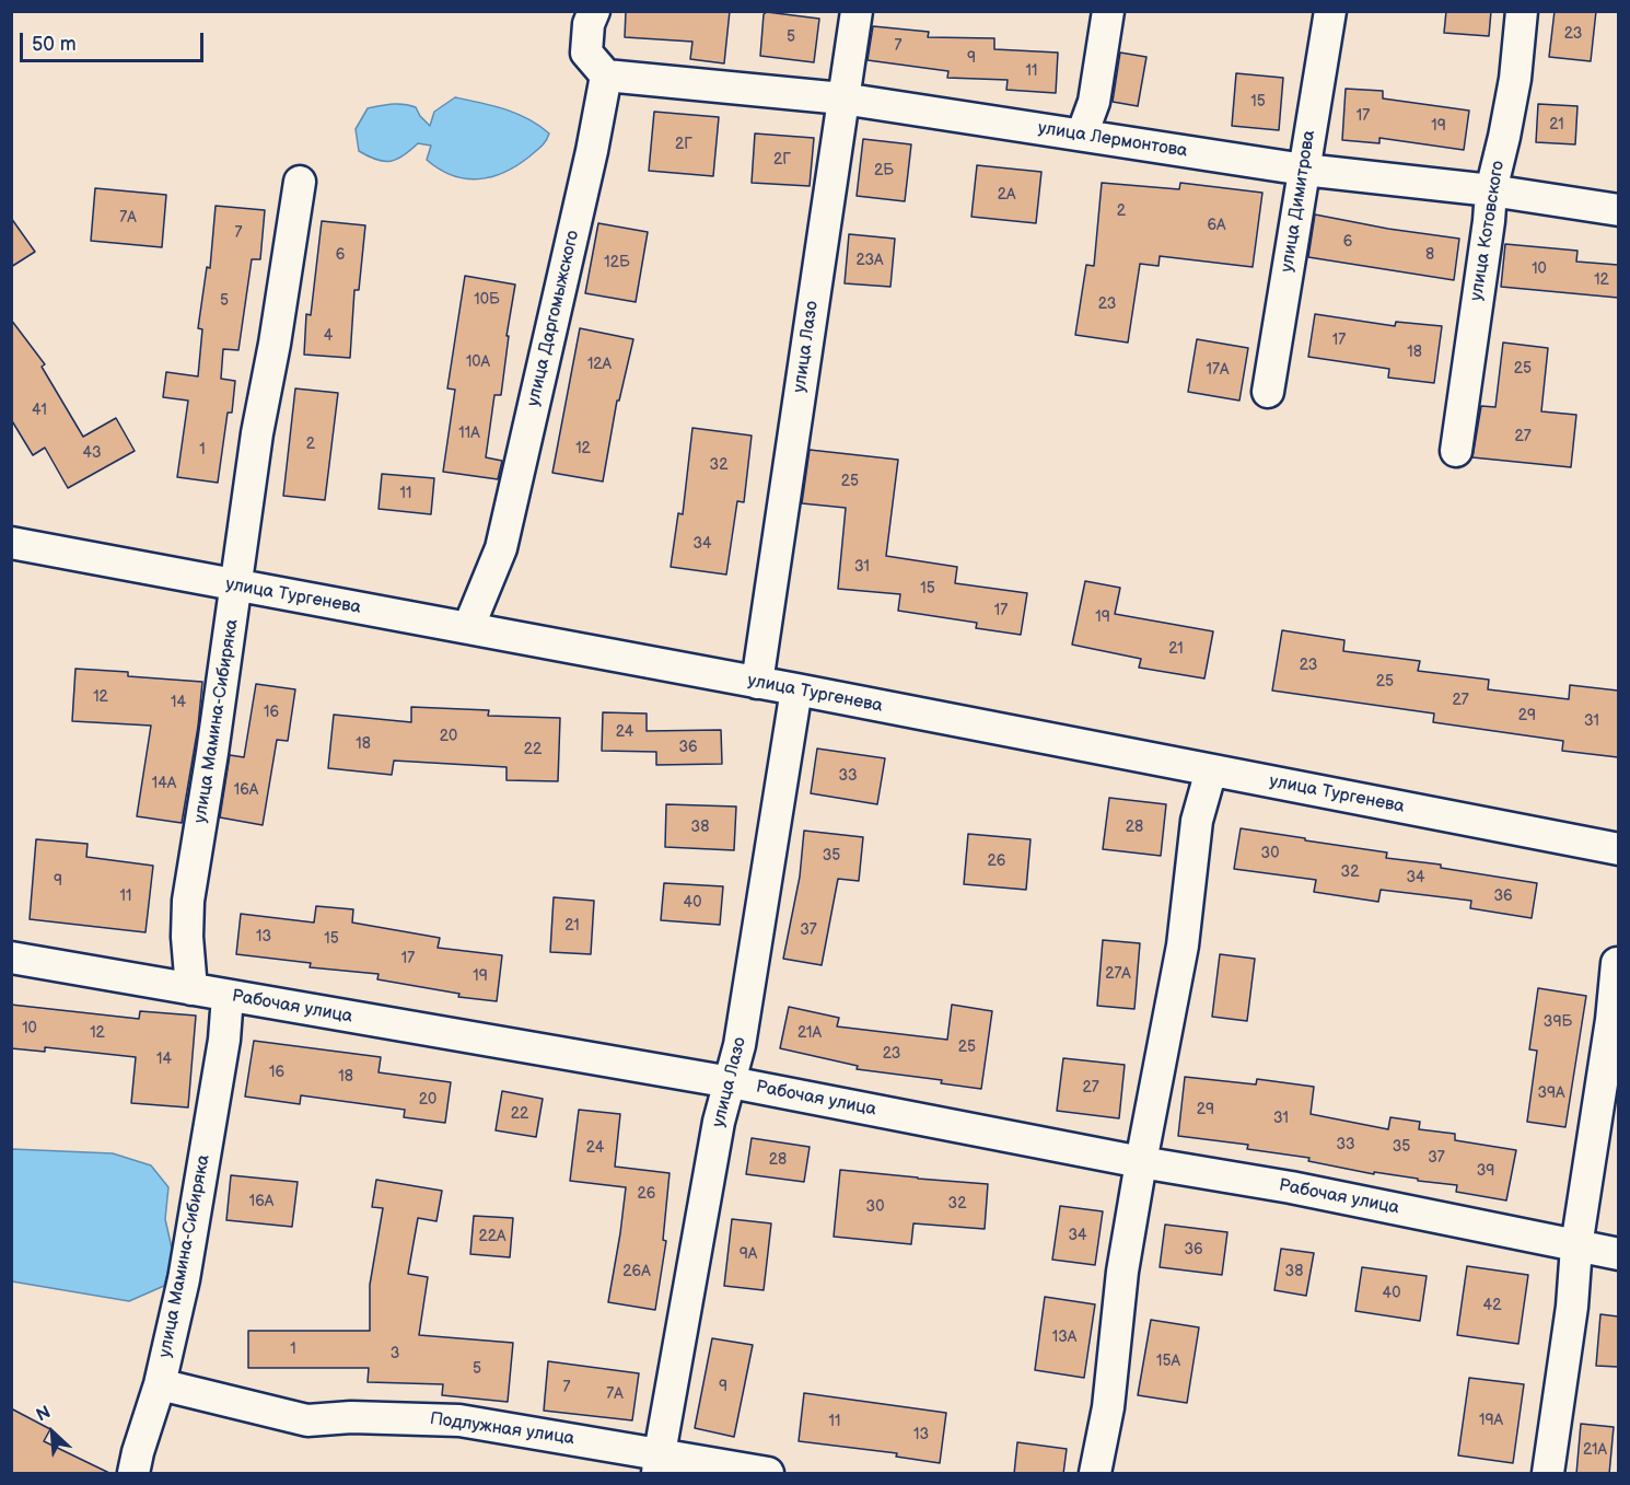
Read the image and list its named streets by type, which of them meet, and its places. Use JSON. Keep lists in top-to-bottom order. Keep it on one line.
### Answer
{"streets":{"street":["улица Лермонтова","улица Димитрова","улица Котовского","улица Даргомыжского","улица Лазо","улица Тургенева","улица Мамина-Сибиряка","Рабочая улица","Подлужная улица"]},"crossings":[["улица Лермонтова","улица Димитрова"],["улица Лермонтова","улица Котовского"],["улица Лермонтова","улица Даргомыжского"],["улица Лермонтова","улица Лазо"],["улица Даргомыжского","улица Тургенева"],["улица Лазо","улица Тургенева"],["улица Лазо","Рабочая улица"],["улица Лазо","Подлужная улица"],["улица Тургенева","улица Мамина-Сибиряка"],["улица Мамина-Сибиряка","Рабочая улица"],["улица Мамина-Сибиряка","Подлужная улица"]],"house_numbers":["23","5","7","9","11","15","17","21","19","2Г","2Г","2Б","2А","2","7А","6А","7","6","6","8","23А","12Б","10","12","10Б","5","23","4","17","18","10А","12А","25","17А","41","11А","27","2","12","1","43","32","25","11","34","31","15","17","19","21","23","25","12","27","14","16","29","31","24","20","18","36","22","33","14А","16А","38","28","30","35","26","32","34","9","11","36","40","21","37","13","15","17","27А","19","39Б","10","12","21А","25","23","14","16","18","27","39А","20","29","22","31","33","35","24","37","28","39","26","16А","32","30","34","22А","36","9А","26А","38","40","42","13А","1","3","15А","5","9","7","7А","19А","11","13","21А"],"scale_bar":"50 m","north":"top left"}
